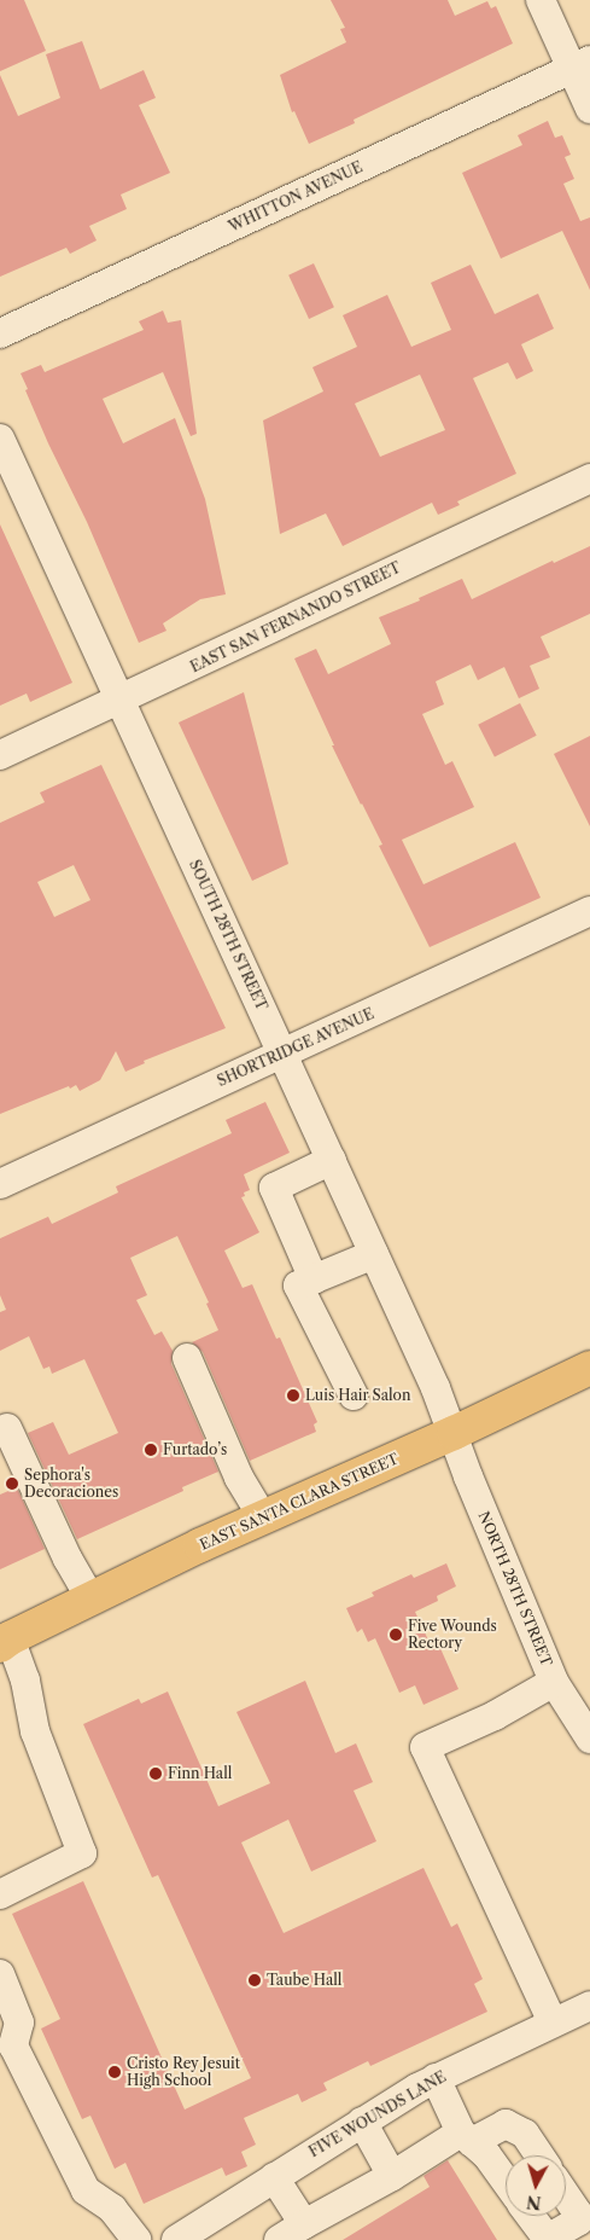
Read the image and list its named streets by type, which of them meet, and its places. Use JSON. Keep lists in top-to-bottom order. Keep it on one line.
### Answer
{"streets":{"main road":["EAST SANTA CLARA STREET"],"street":["WHITTON AVENUE","EAST SAN FERNANDO STREET","SOUTH 28TH STREET","SHORTRIDGE AVENUE","NORTH 28TH STREET","FIVE WOUNDS LANE"]},"crossings":[["EAST SAN FERNANDO STREET","SOUTH 28TH STREET"],["SOUTH 28TH STREET","SHORTRIDGE AVENUE"],["SOUTH 28TH STREET","EAST SANTA CLARA STREET"],["SOUTH 28TH STREET","NORTH 28TH STREET"],["EAST SANTA CLARA STREET","NORTH 28TH STREET"]],"places":["Luis Hair Salon","Furtado’s","Sephora's Decoraciones","Five Wounds Rectory","Finn Hall","Taube Hall","Cristo Rey Jesuit High School"],"north":"bottom"}
